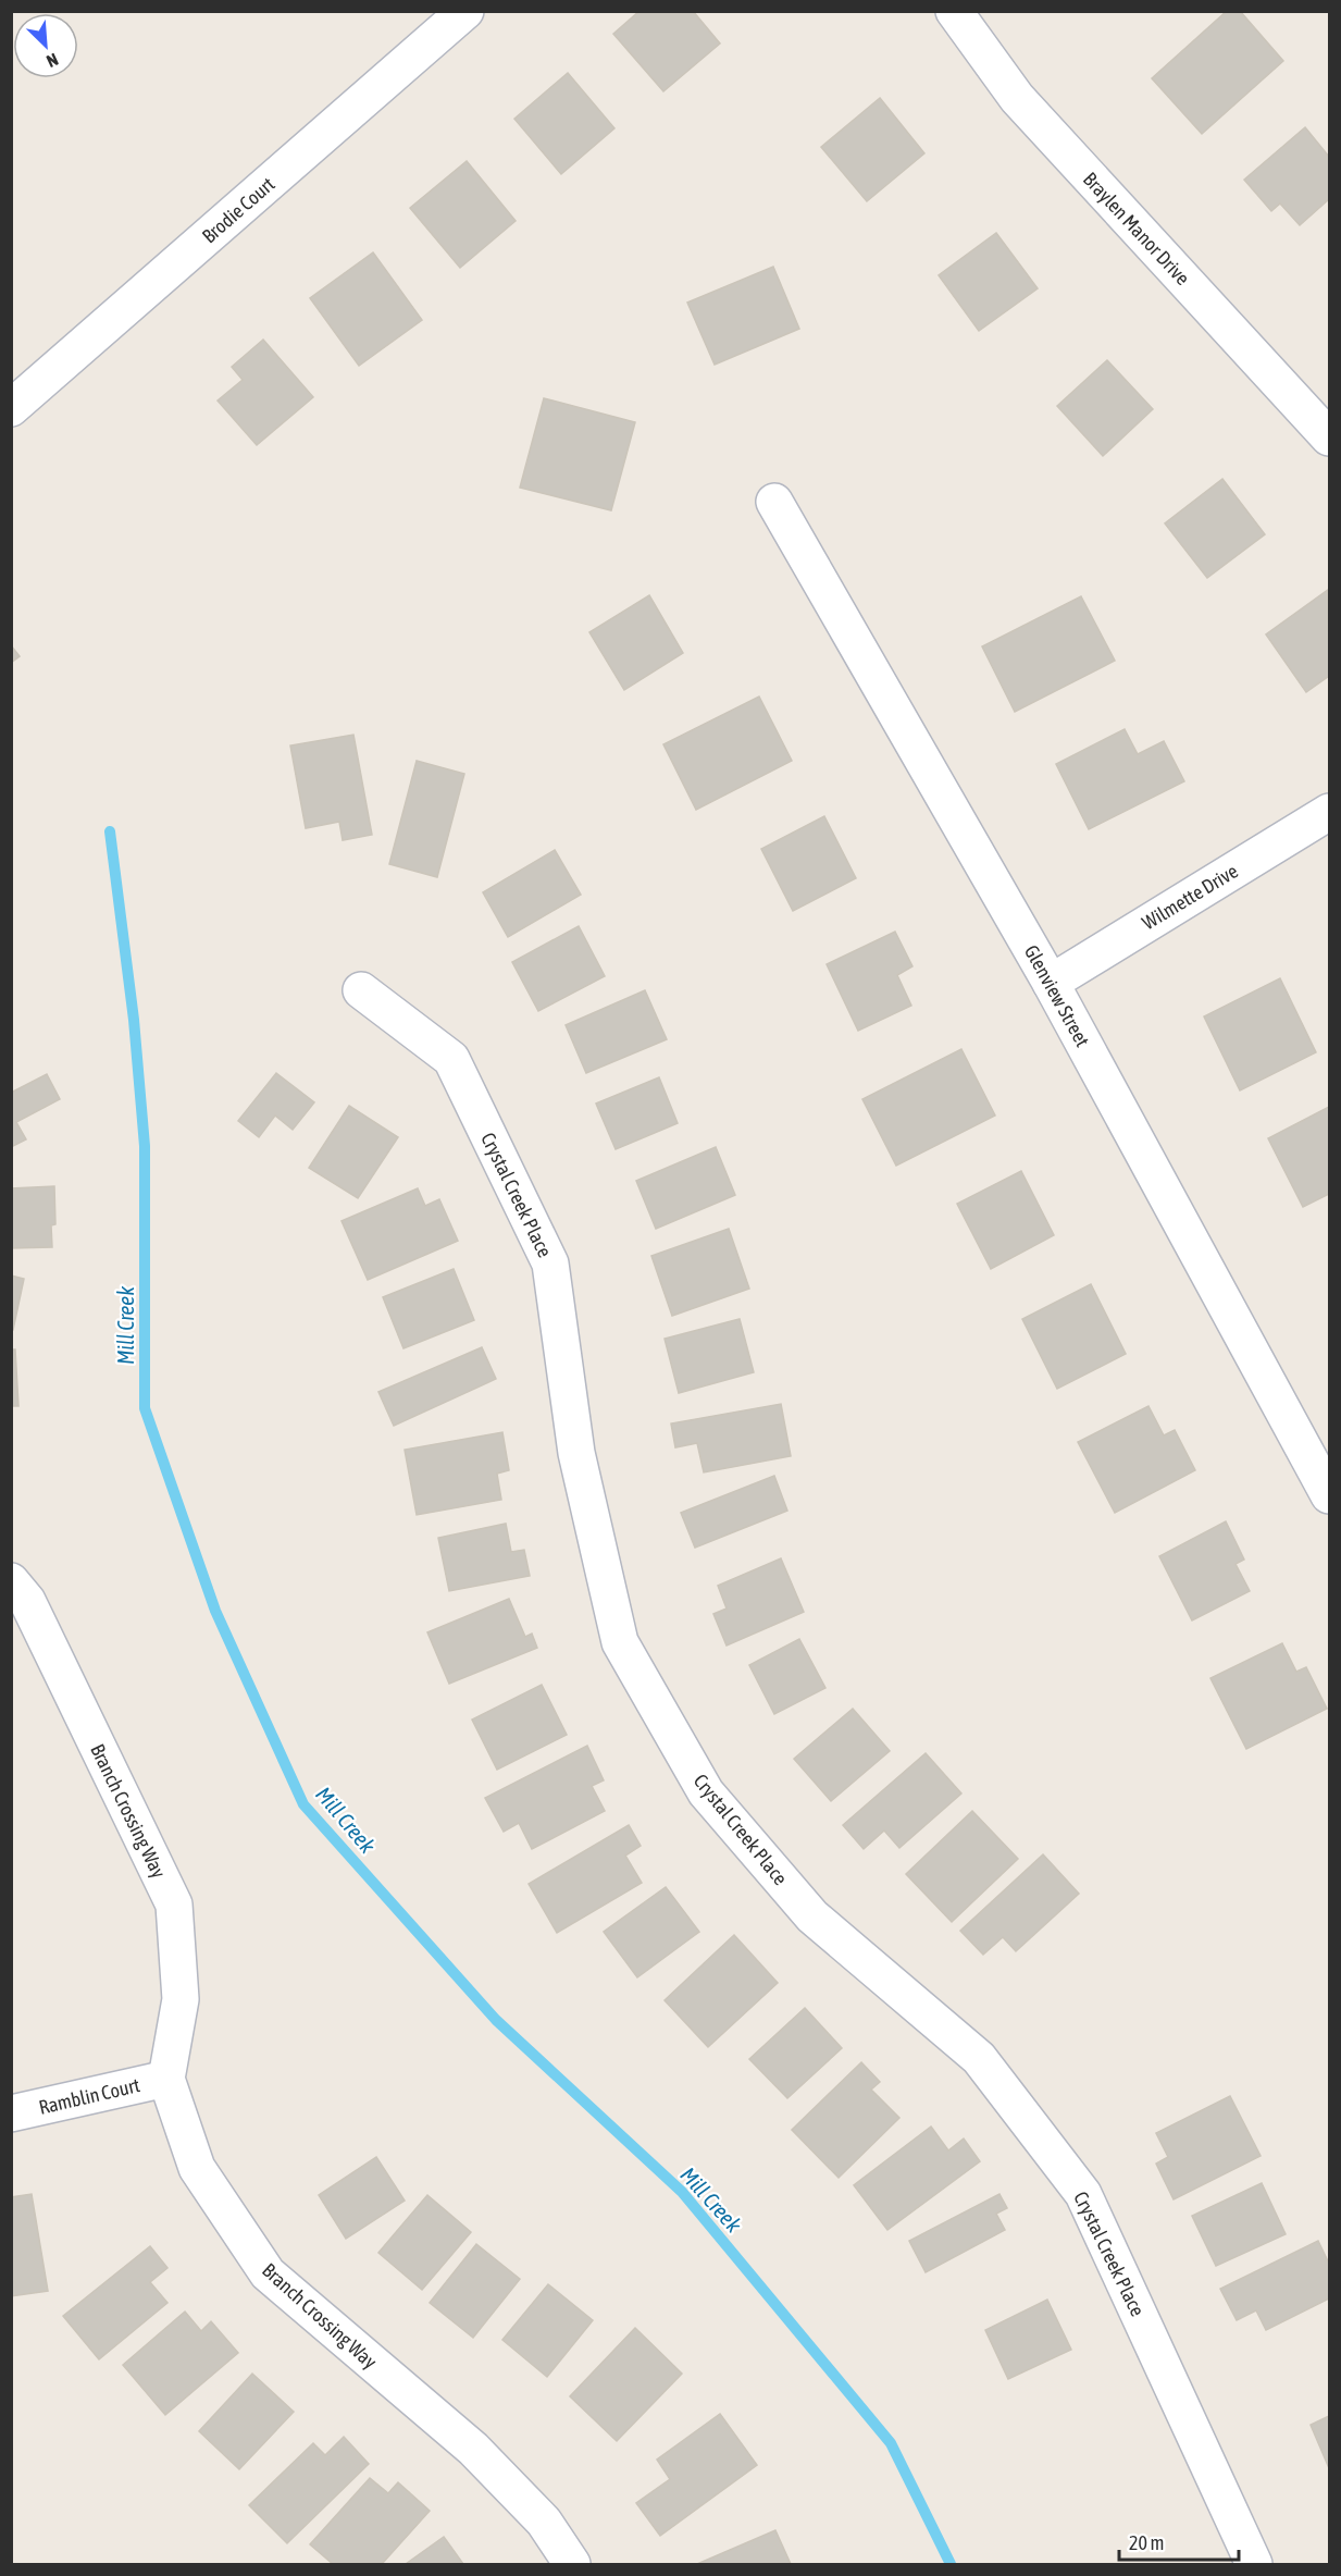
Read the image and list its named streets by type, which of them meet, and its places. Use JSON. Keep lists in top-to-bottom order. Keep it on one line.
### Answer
{"streets":{"street":["Brodie Court","Braylen Manor Drive","Wilmette Drive","Glenview Street","Crystal Creek Place","Branch Crossing Way","Ramblin Court"]},"crossings":[["Wilmette Drive","Glenview Street"],["Branch Crossing Way","Ramblin Court"]],"water":["Mill Creek"],"scale_bar":"20 m","north":"bottom right"}
